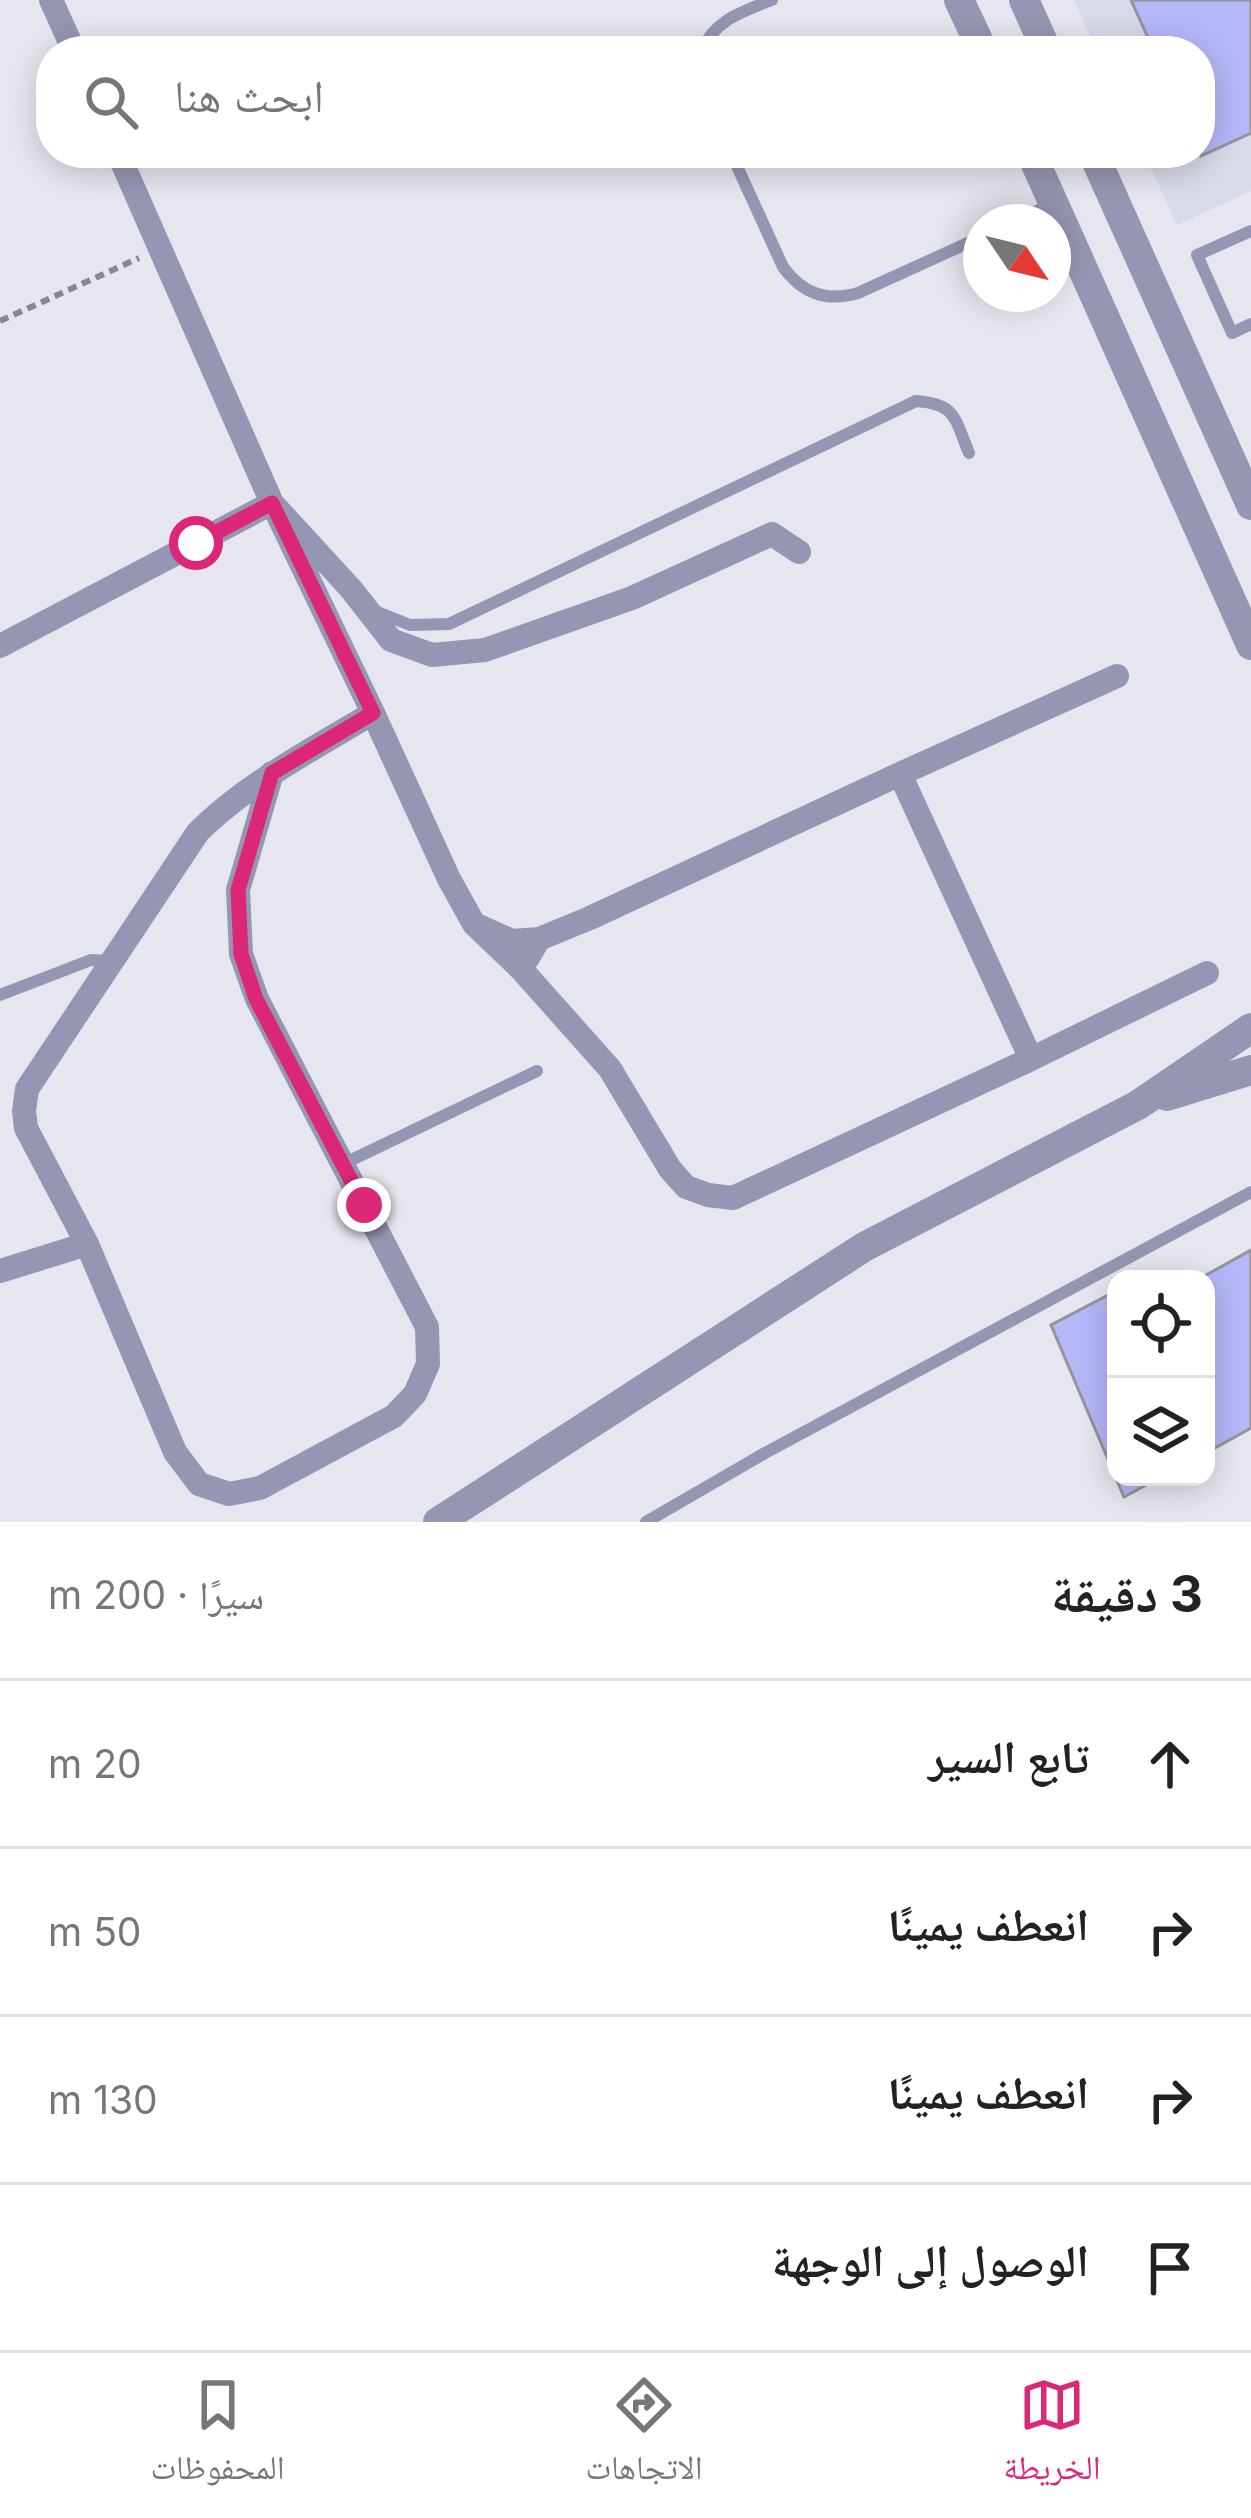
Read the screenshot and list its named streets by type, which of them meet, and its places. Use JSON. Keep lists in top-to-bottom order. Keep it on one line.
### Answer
{"north":"bottom right","page":{"search":"ابحث هنا","heading":["3 دقيقة","سيرًا · 200 m"],"list":[["تابع السير","20 m"],["انعطف يمينًا","50 m"],["انعطف يمينًا","130 m"],"الوصول إلى الوجهة"],"nav":["الخريطة","الاتجاهات","المحفوظات"]}}
